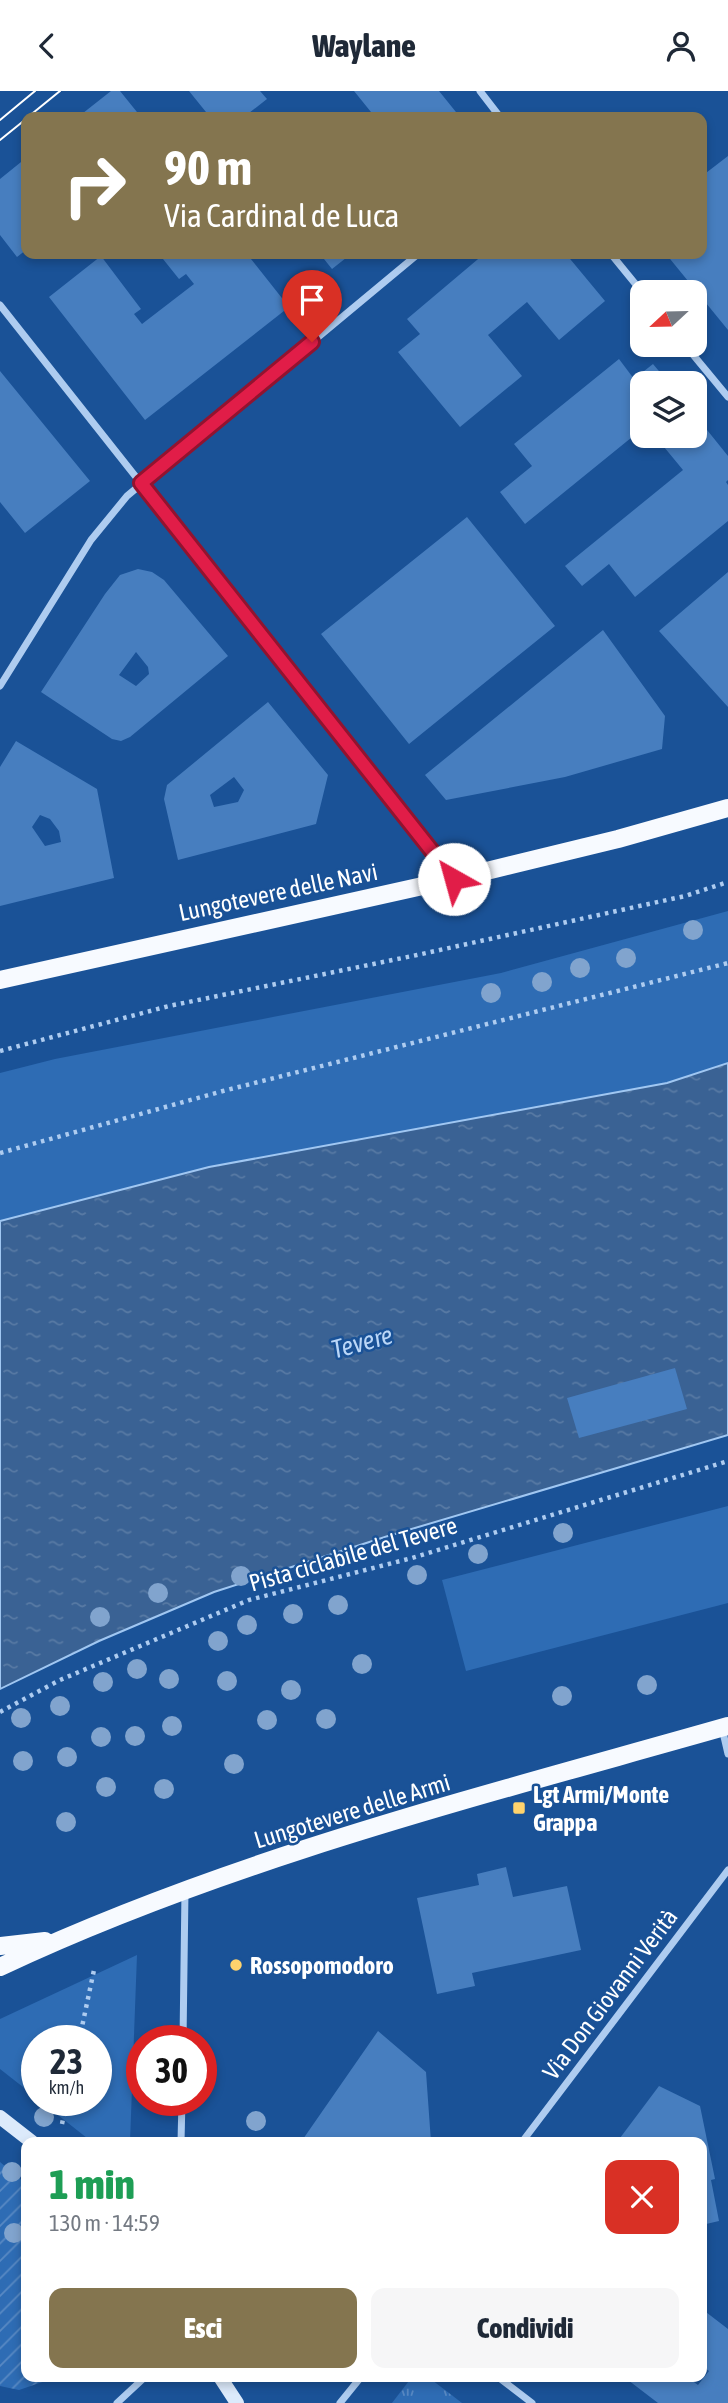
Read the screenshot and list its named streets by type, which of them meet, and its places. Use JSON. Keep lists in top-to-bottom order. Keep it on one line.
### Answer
{"streets":{"main road":["Lungotevere delle Navi","Lungotevere delle Armi"],"street":["Via Don Giovanni Verità"],"path":["Pista ciclabile del Tevere"]},"water":["Tevere"],"places":{"transit":["Lgt Armi/Monte Grappa"],"other":["Rossopomodoro"]},"north":"left","page":{"header":"Waylane","turn":["90 m","Via Cardinal de Luca"],"speed":"23 km/h","limit":"30","heading":["1 min","130 m · 14:59"],"buttons":["Esci","Condividi"]}}
